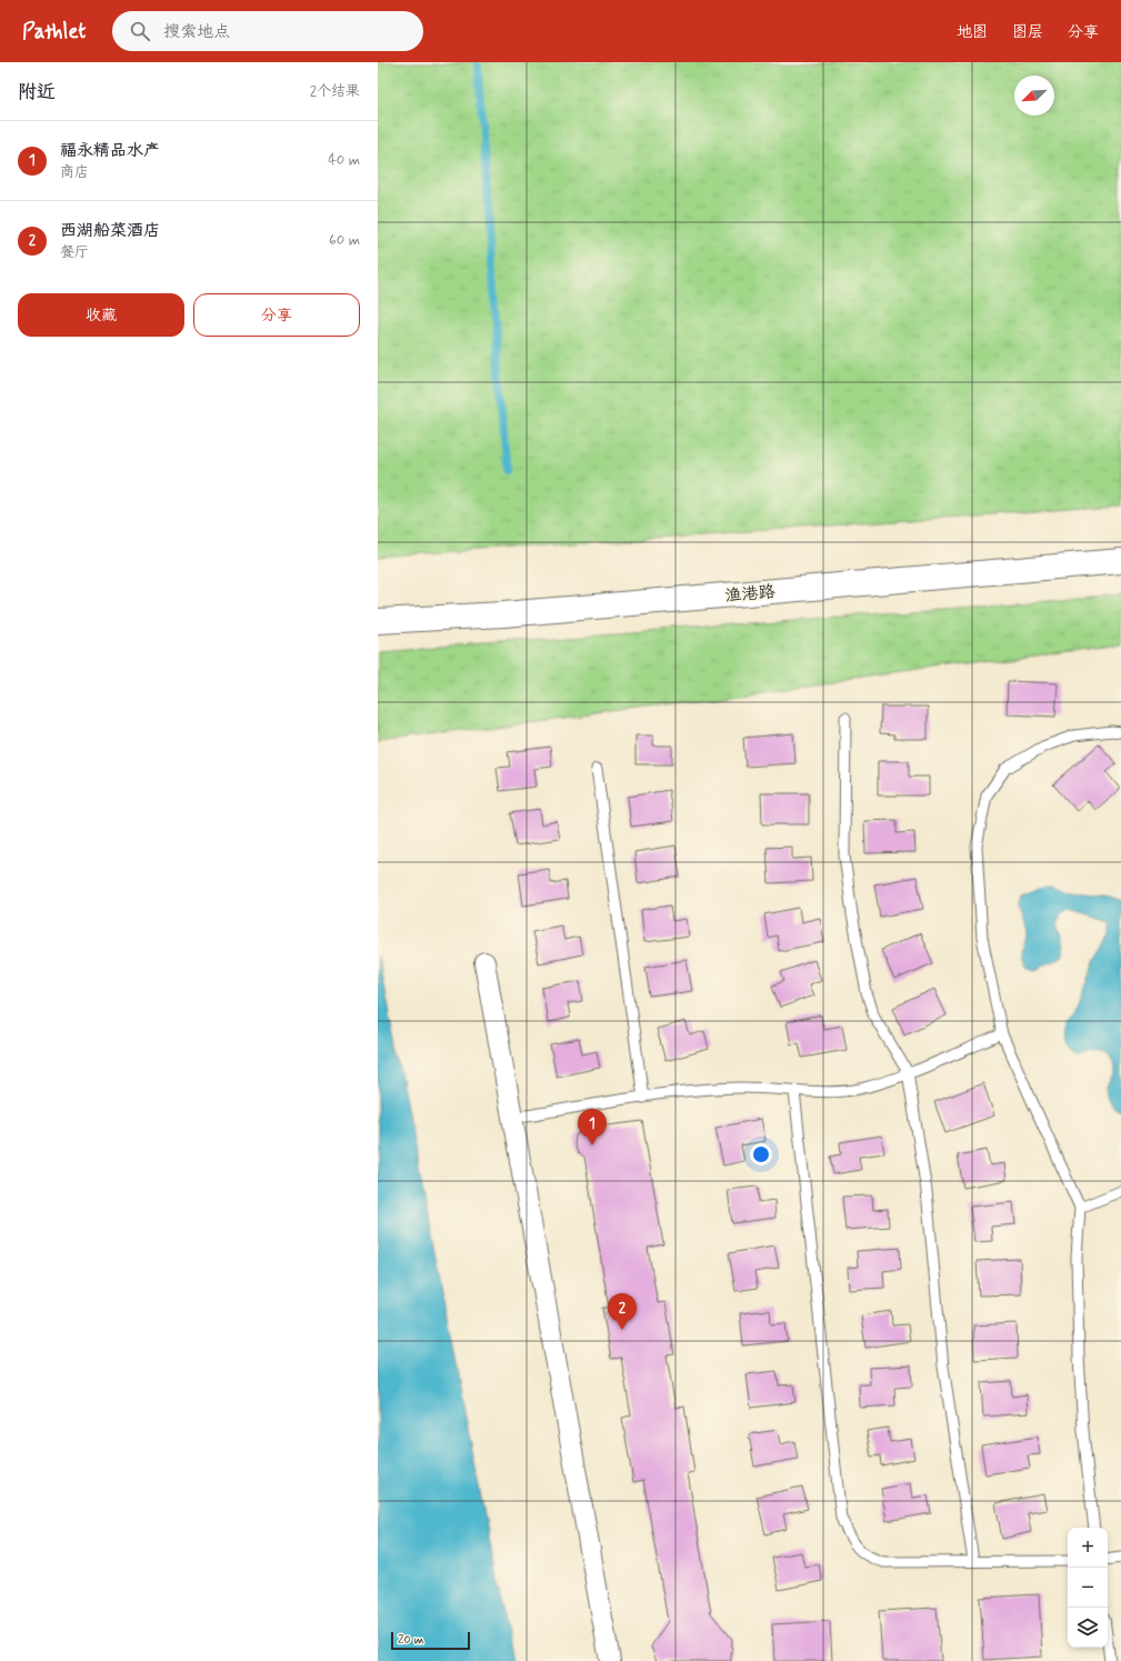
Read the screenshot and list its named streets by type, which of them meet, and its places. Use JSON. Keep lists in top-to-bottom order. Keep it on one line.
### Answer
{"streets":{"street":["渔港路"]},"scale_bar":"20 m","north":"bottom left","page":{"header":"Pathlet","search":"搜索地点","nav":["地图","图层","分享"],"heading":["附近","2个结果"],"list":[{"mark":"1","name":"福永精品水产","note":"商店","value":"40 m"},{"mark":"2","name":"西湖船菜酒店","note":"餐厅","value":"60 m"}],"buttons":["收藏","分享"],"pins":["1","2"],"map_buttons":["+","−"],"scale":"20 m"}}
